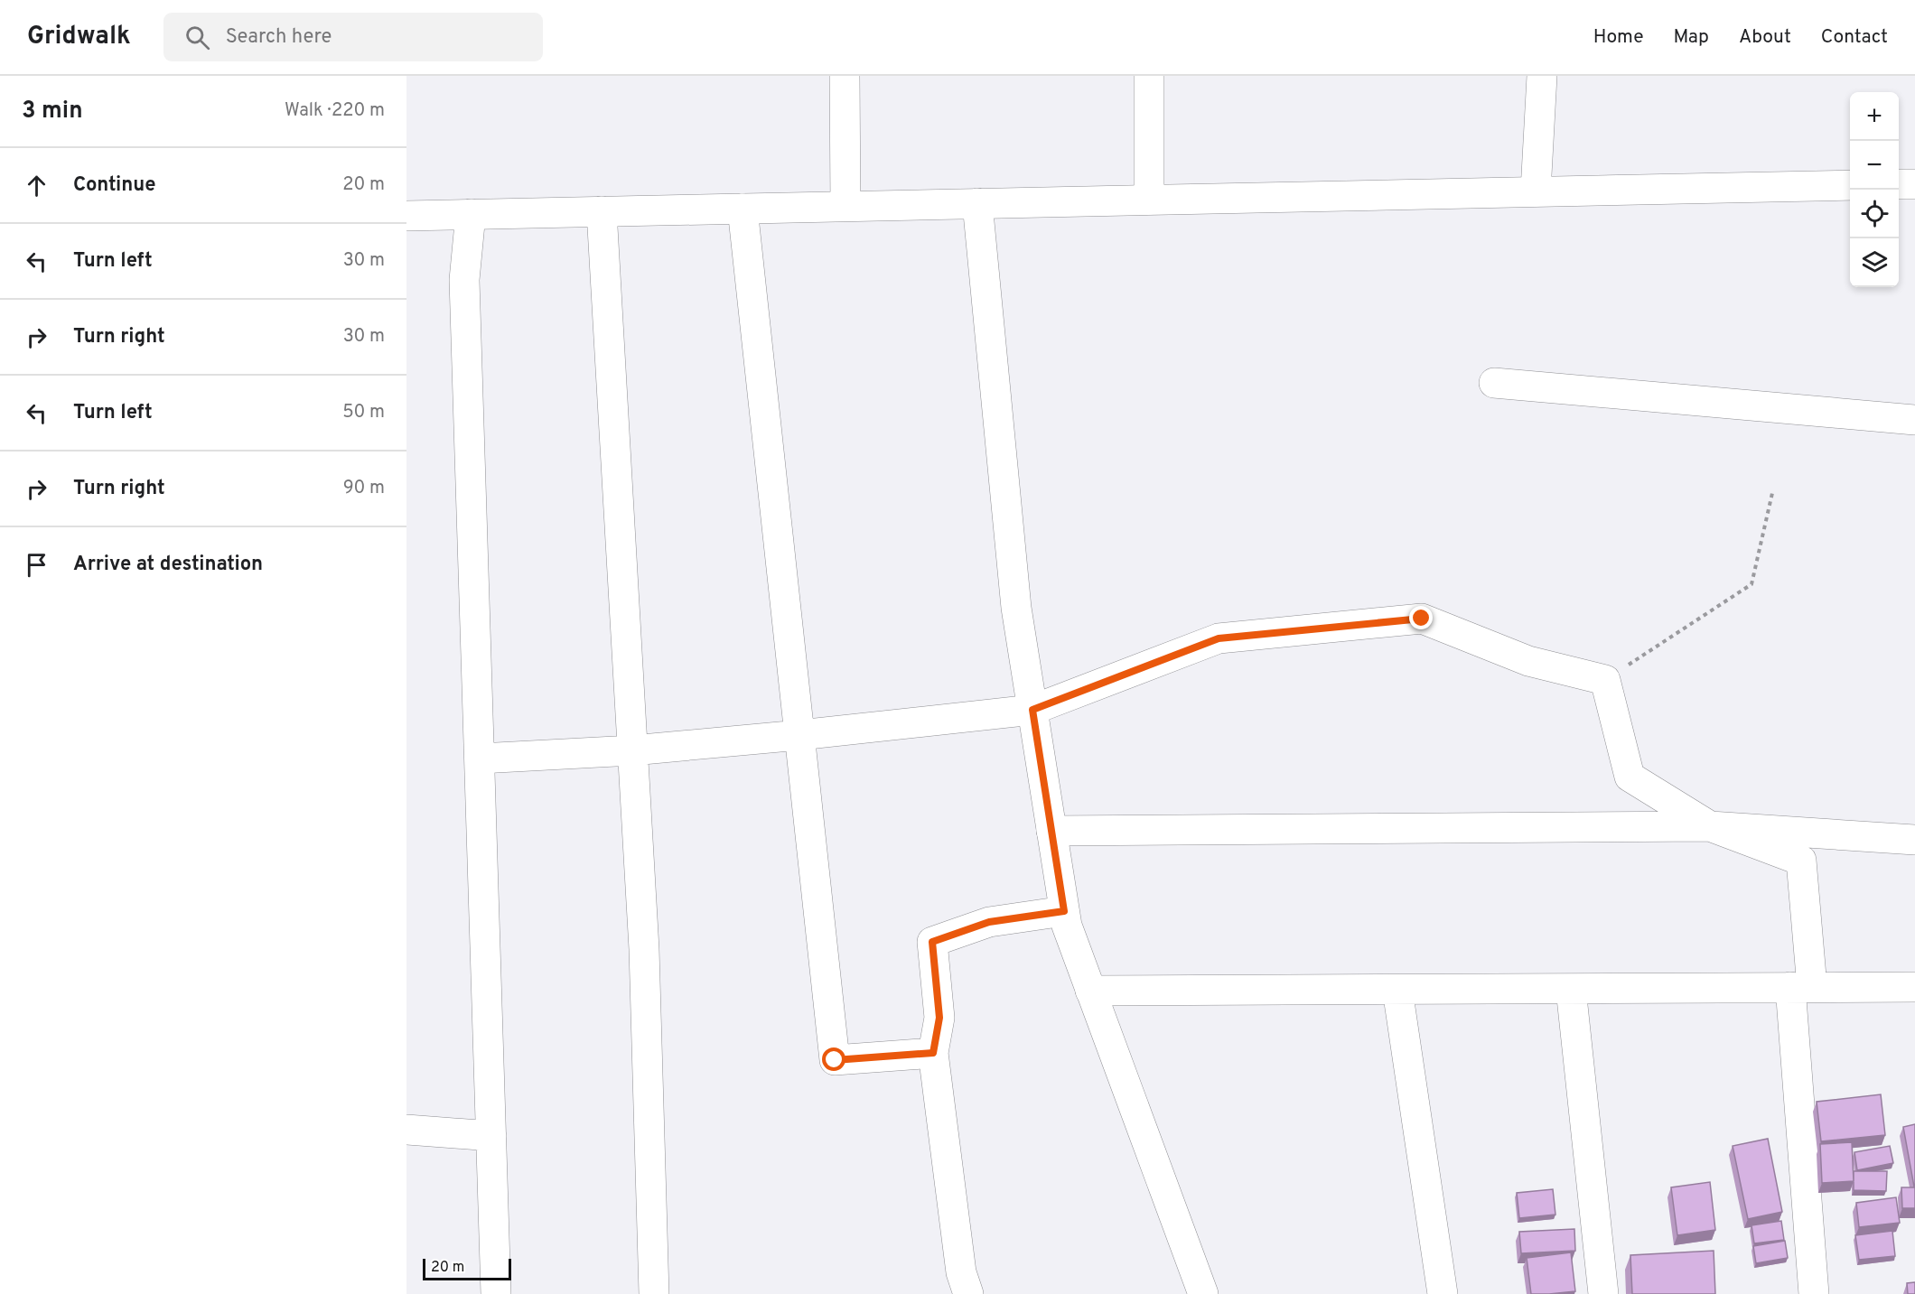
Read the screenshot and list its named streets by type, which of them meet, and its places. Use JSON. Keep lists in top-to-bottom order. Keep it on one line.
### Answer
{"scale_bar":"20 m","page":{"header":"Gridwalk","search":"Search here","nav":["Home","Map","About","Contact"],"heading":["3 min","Walk · 220 m"],"map_buttons":["+","−"],"list":[["Continue","20 m"],["Turn left","30 m"],["Turn right","30 m"],["Turn left","50 m"],["Turn right","90 m"],"Arrive at destination"],"scale":"20 m"}}
